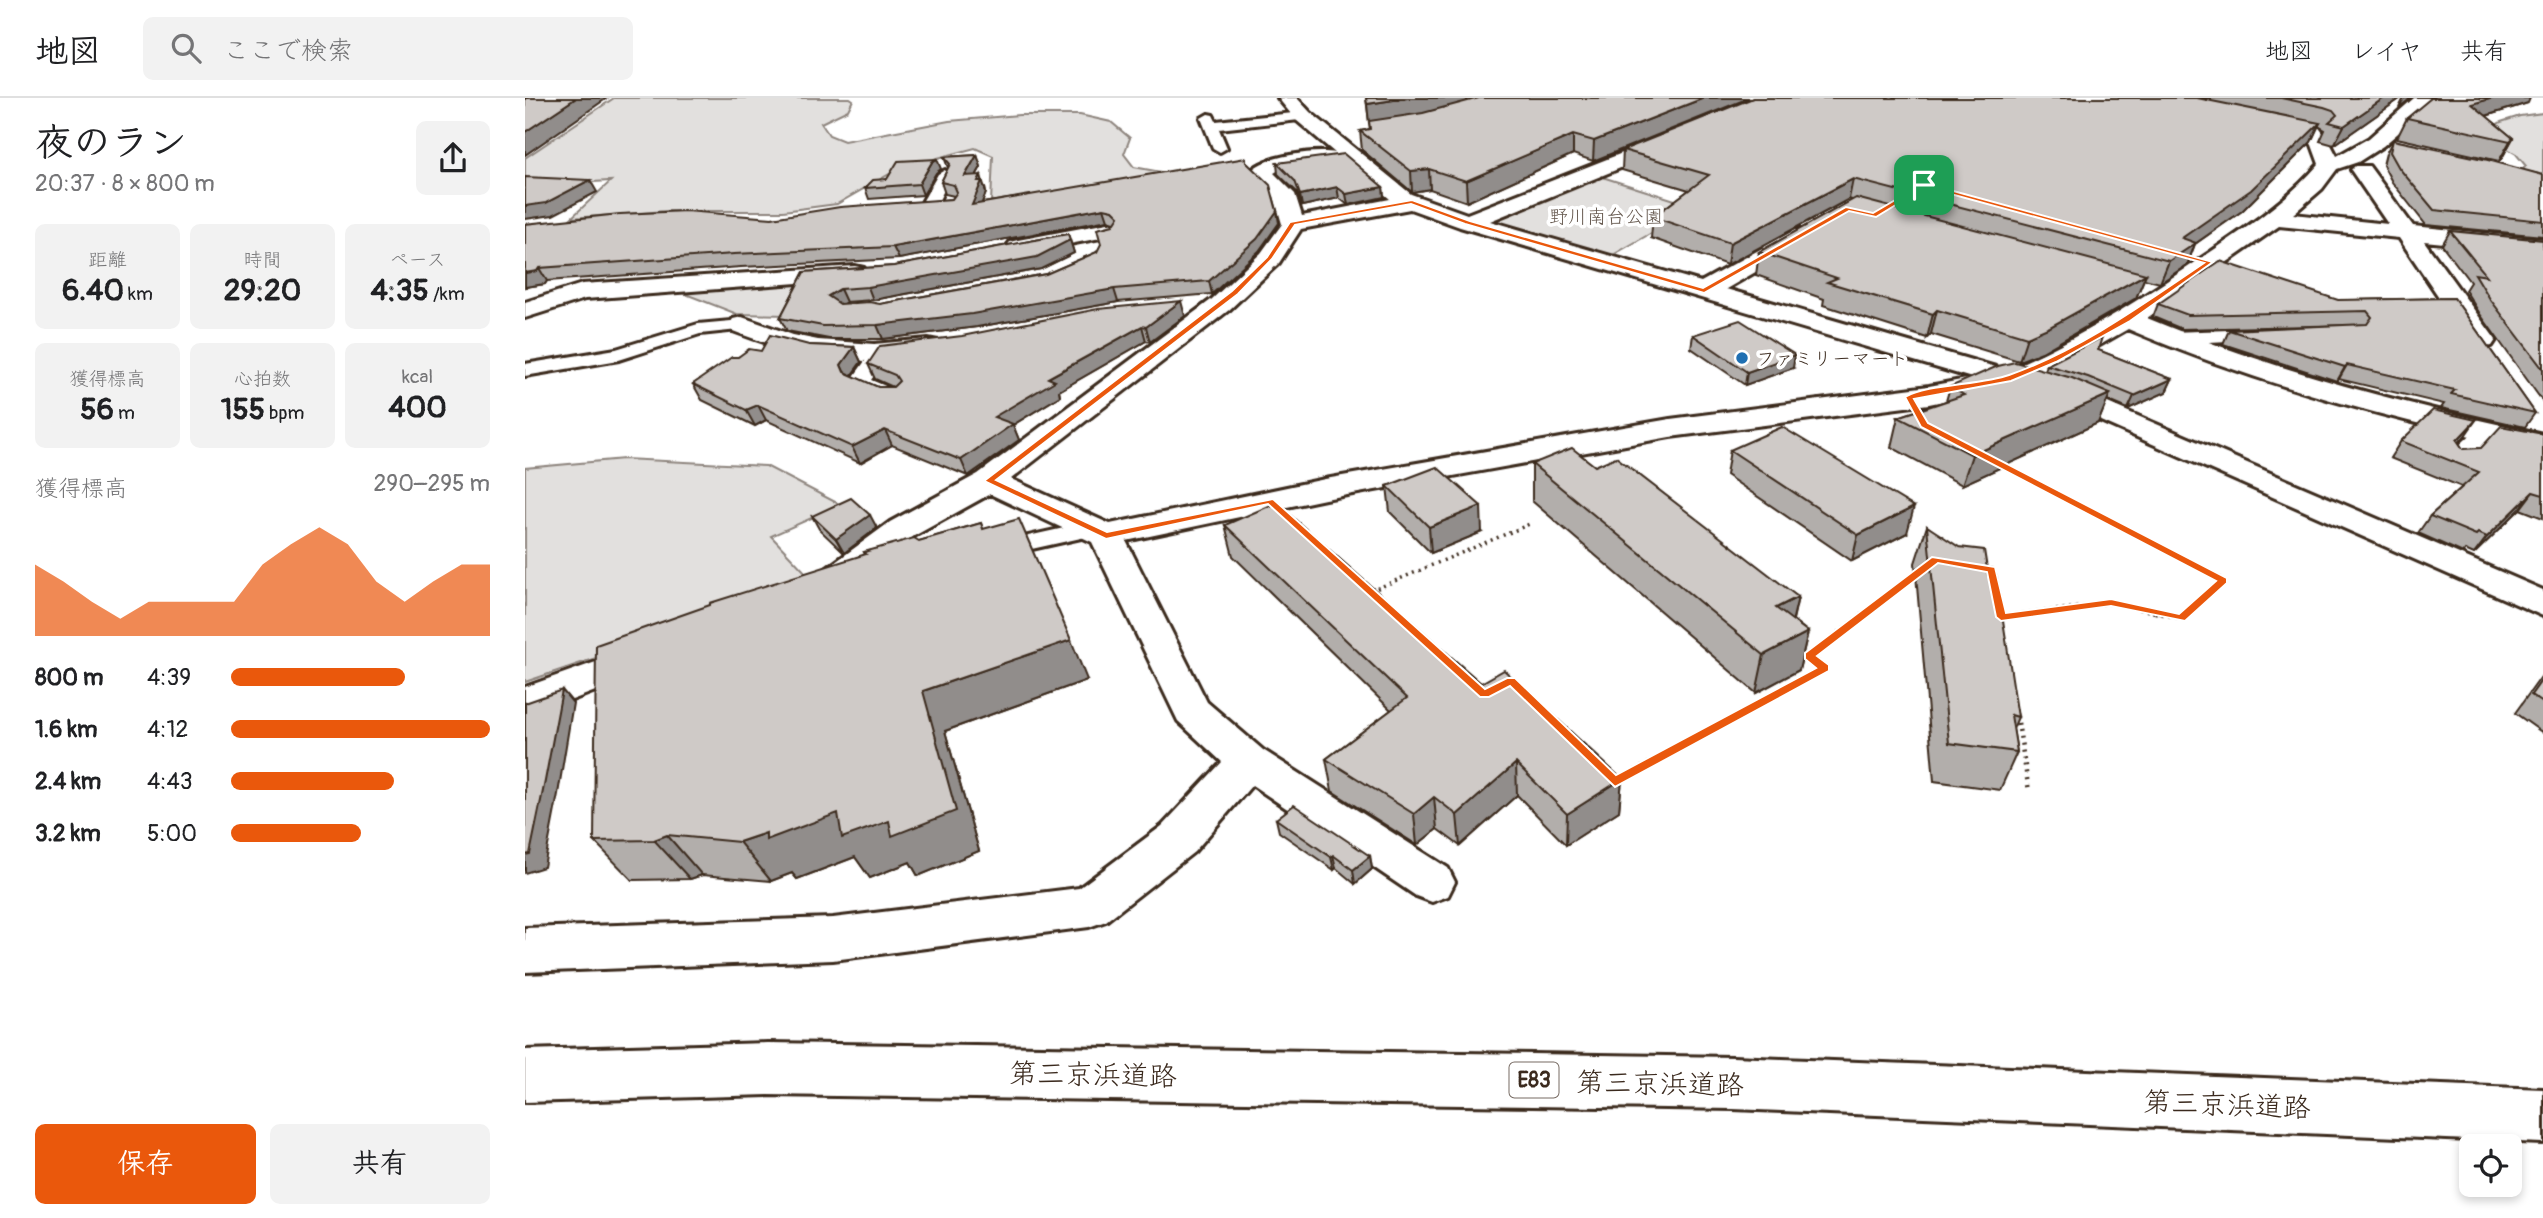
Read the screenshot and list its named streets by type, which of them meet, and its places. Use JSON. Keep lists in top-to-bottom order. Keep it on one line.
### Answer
{"streets":{"main road":["第三京浜道路","E83"]},"parks":["野川南台公園"],"places":["ファミリーマート"],"page":{"header":"地図","search":"ここで検索","nav":["地図","レイヤ","共有"],"heading":["夜のラン","20:37 · 8 × 800 m"],"stats":[["距離","6.40 km"],["時間","29:20"],["ペース","4:35 /km"],["獲得標高","56 m"],["心拍数","155 bpm"],["kcal","400"]],"chart":["獲得標高","290–295 m"],"list":[{"name":"800 m","note":"4:39"},{"name":"1.6 km","note":"4:12"},{"name":"2.4 km","note":"4:43"},{"name":"3.2 km","note":"5:00"}],"buttons":["保存","共有"]}}
